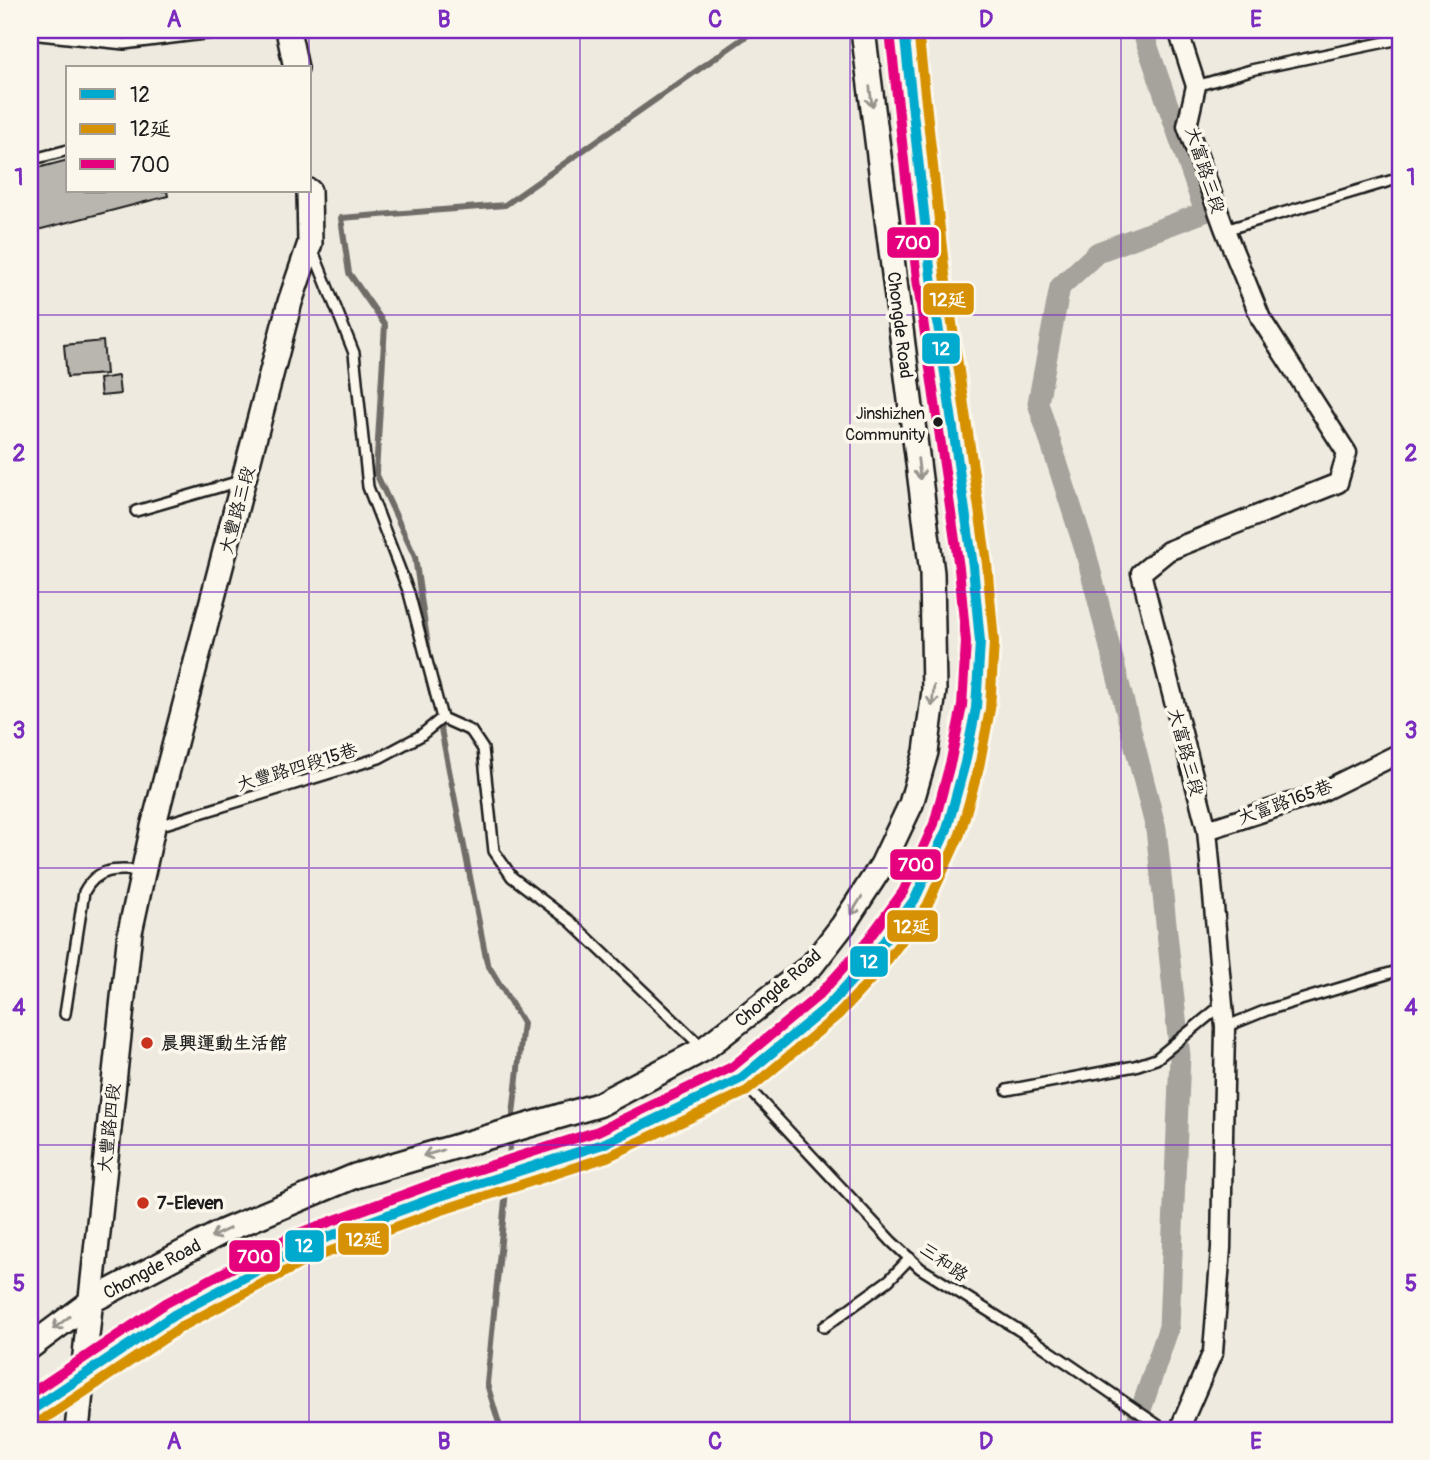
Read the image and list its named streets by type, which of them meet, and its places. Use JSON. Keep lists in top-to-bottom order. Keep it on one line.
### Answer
{"streets":{"street":["大富路三段","Chongde Road","大豐路三段","大富路165巷","大豐路四段"],"lane":["大豐路四段15巷","三和路"]},"crossings":[["大富路三段","大富路165巷"],["Chongde Road","大豐路四段"],["Chongde Road","三和路"],["大豐路三段","大豐路四段15巷"],["大豐路三段","大豐路四段"],["大豐路四段15巷","大豐路四段"]],"one_way":["Chongde Road"],"places":["Jinshizhen Community","晨興運動生活館","7-Eleven"],"lines":["transit line 12","transit line 12延","transit line 700"],"legend":["12","12延","700"],"grid":{"columns":["A","B","C","D","E"],"rows":["1","2","3","4","5"]}}
